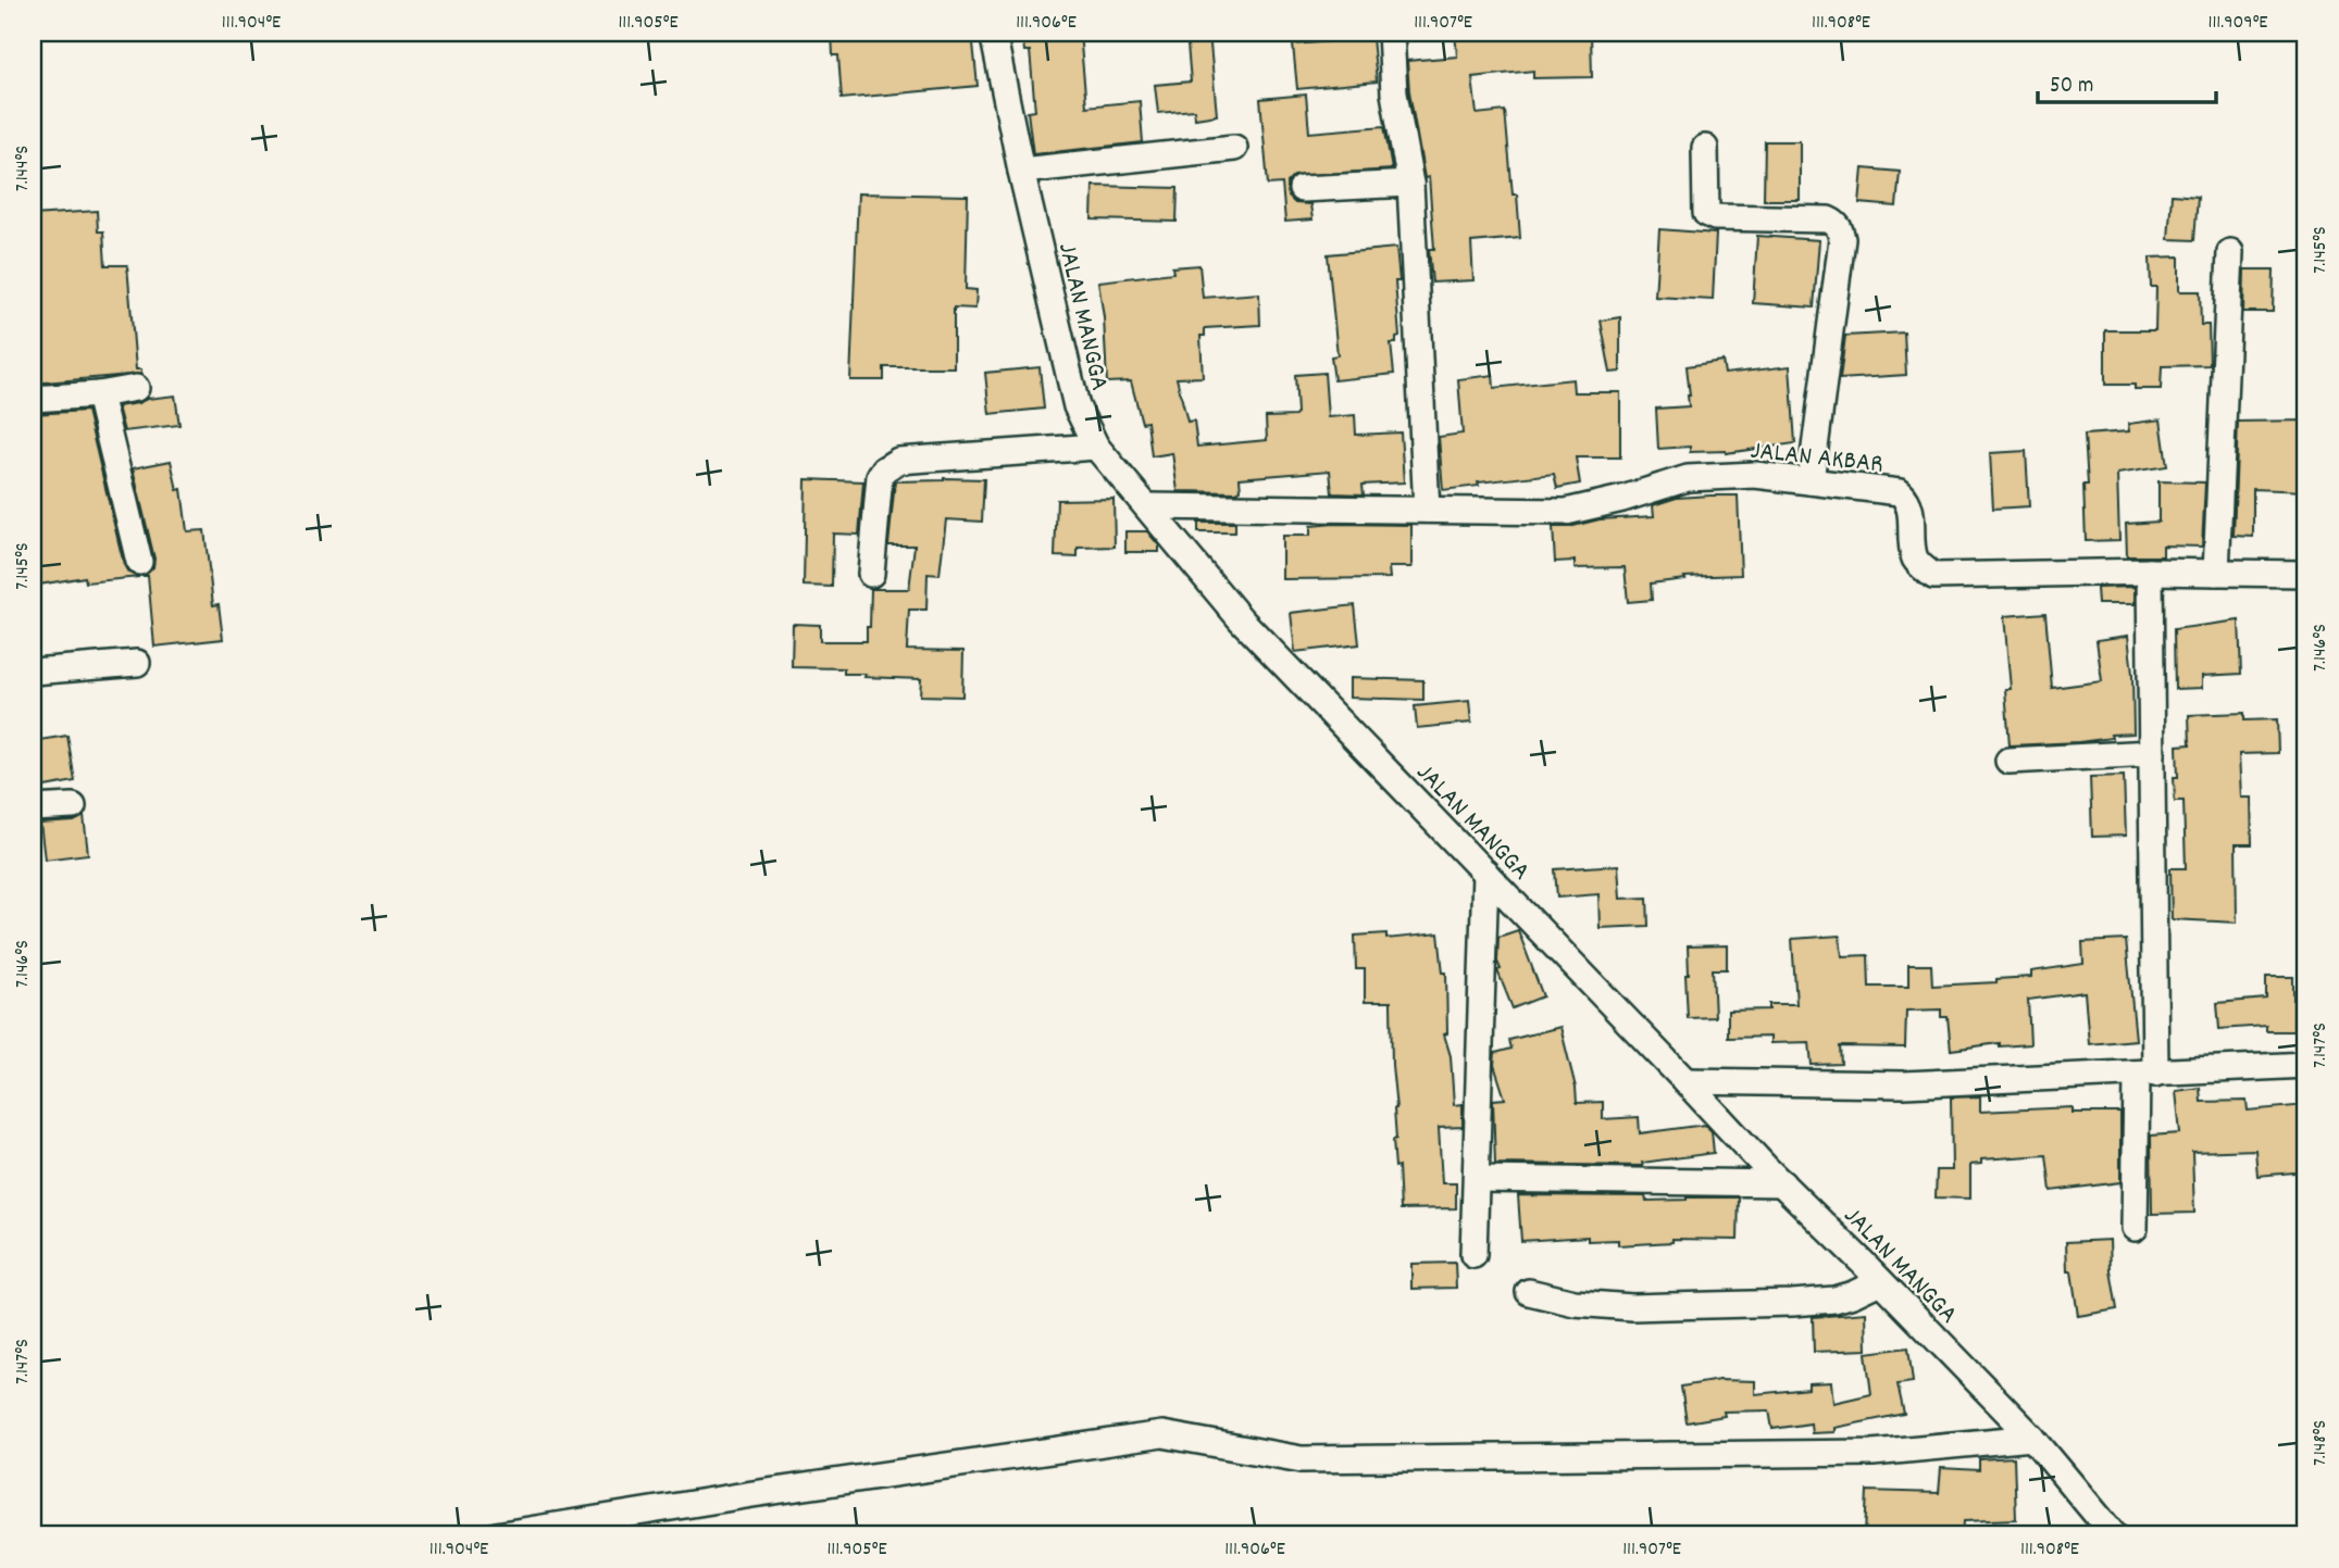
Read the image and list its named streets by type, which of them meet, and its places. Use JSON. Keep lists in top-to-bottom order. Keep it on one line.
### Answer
{"streets":{"street":["JALAN MANGGA","JALAN AKBAR"]},"crossings":[["JALAN MANGGA","JALAN AKBAR"]],"scale_bar":"50 m","coordinates":["111.904°E","111.905°E","111.906°E","111.907°E","111.908°E","111.909°E","7.144°S","7.145°S","7.146°S","7.147°S","7.148°S"]}
